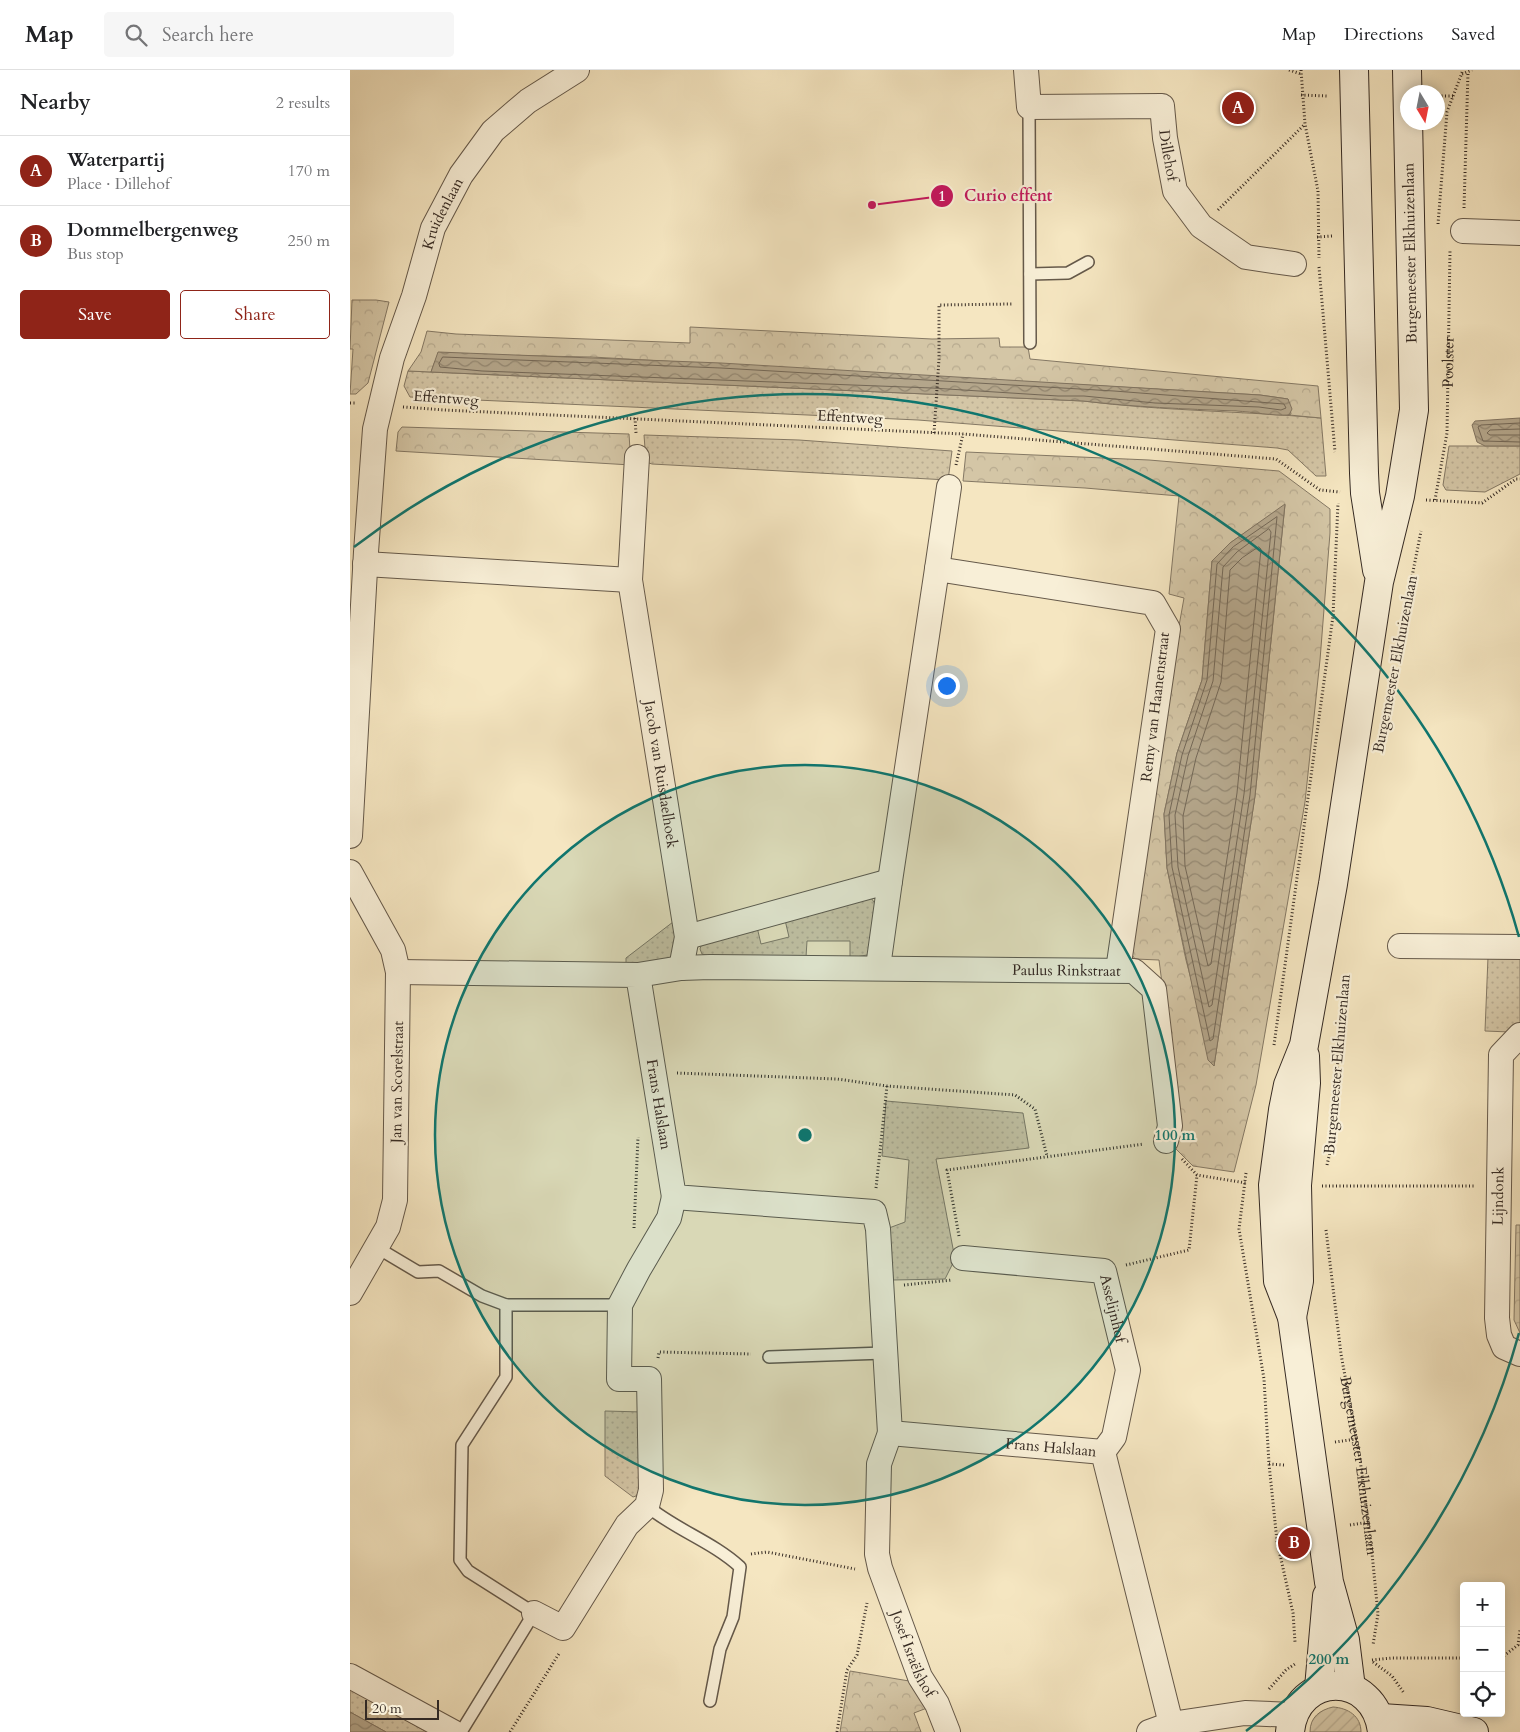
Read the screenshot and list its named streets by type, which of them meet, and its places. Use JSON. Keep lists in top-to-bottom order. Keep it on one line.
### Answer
{"streets":{"street":["Dillehof","Kruidenlaan","Burgemeester Elkhuizenlaan","Remy van Haanenstraat","Jacob van Ruisdaelhoek","Paulus Rinkstraat","Jan van Scorelstraat","Frans Halslaan","Lijndonk","Asselijnhof","Josef Israëlshof"],"path":["Poolster","Effentweg"]},"crossings":[["Kruidenlaan","Effentweg"],["Remy van Haanenstraat","Paulus Rinkstraat"],["Jacob van Ruisdaelhoek","Paulus Rinkstraat"],["Paulus Rinkstraat","Frans Halslaan"],["Frans Halslaan","Asselijnhof"],["Frans Halslaan","Josef Israëlshof"]],"places":["Curio effent"],"scale_bar":"20 m","north":"bottom","page":{"header":"Map","search":"Search here","nav":["Map","Directions","Saved"],"heading":["Nearby","2 results"],"pins":["A","B"],"list":[{"mark":"A","name":"Waterpartij","note":"Place · Dillehof","value":"170 m"},{"mark":"B","name":"Dommelbergenweg","note":"Bus stop","value":"250 m"}],"buttons":["Save","Share"],"map_buttons":["+","−"],"scale":"20 m"},"rings":["100 m","200 m"]}
